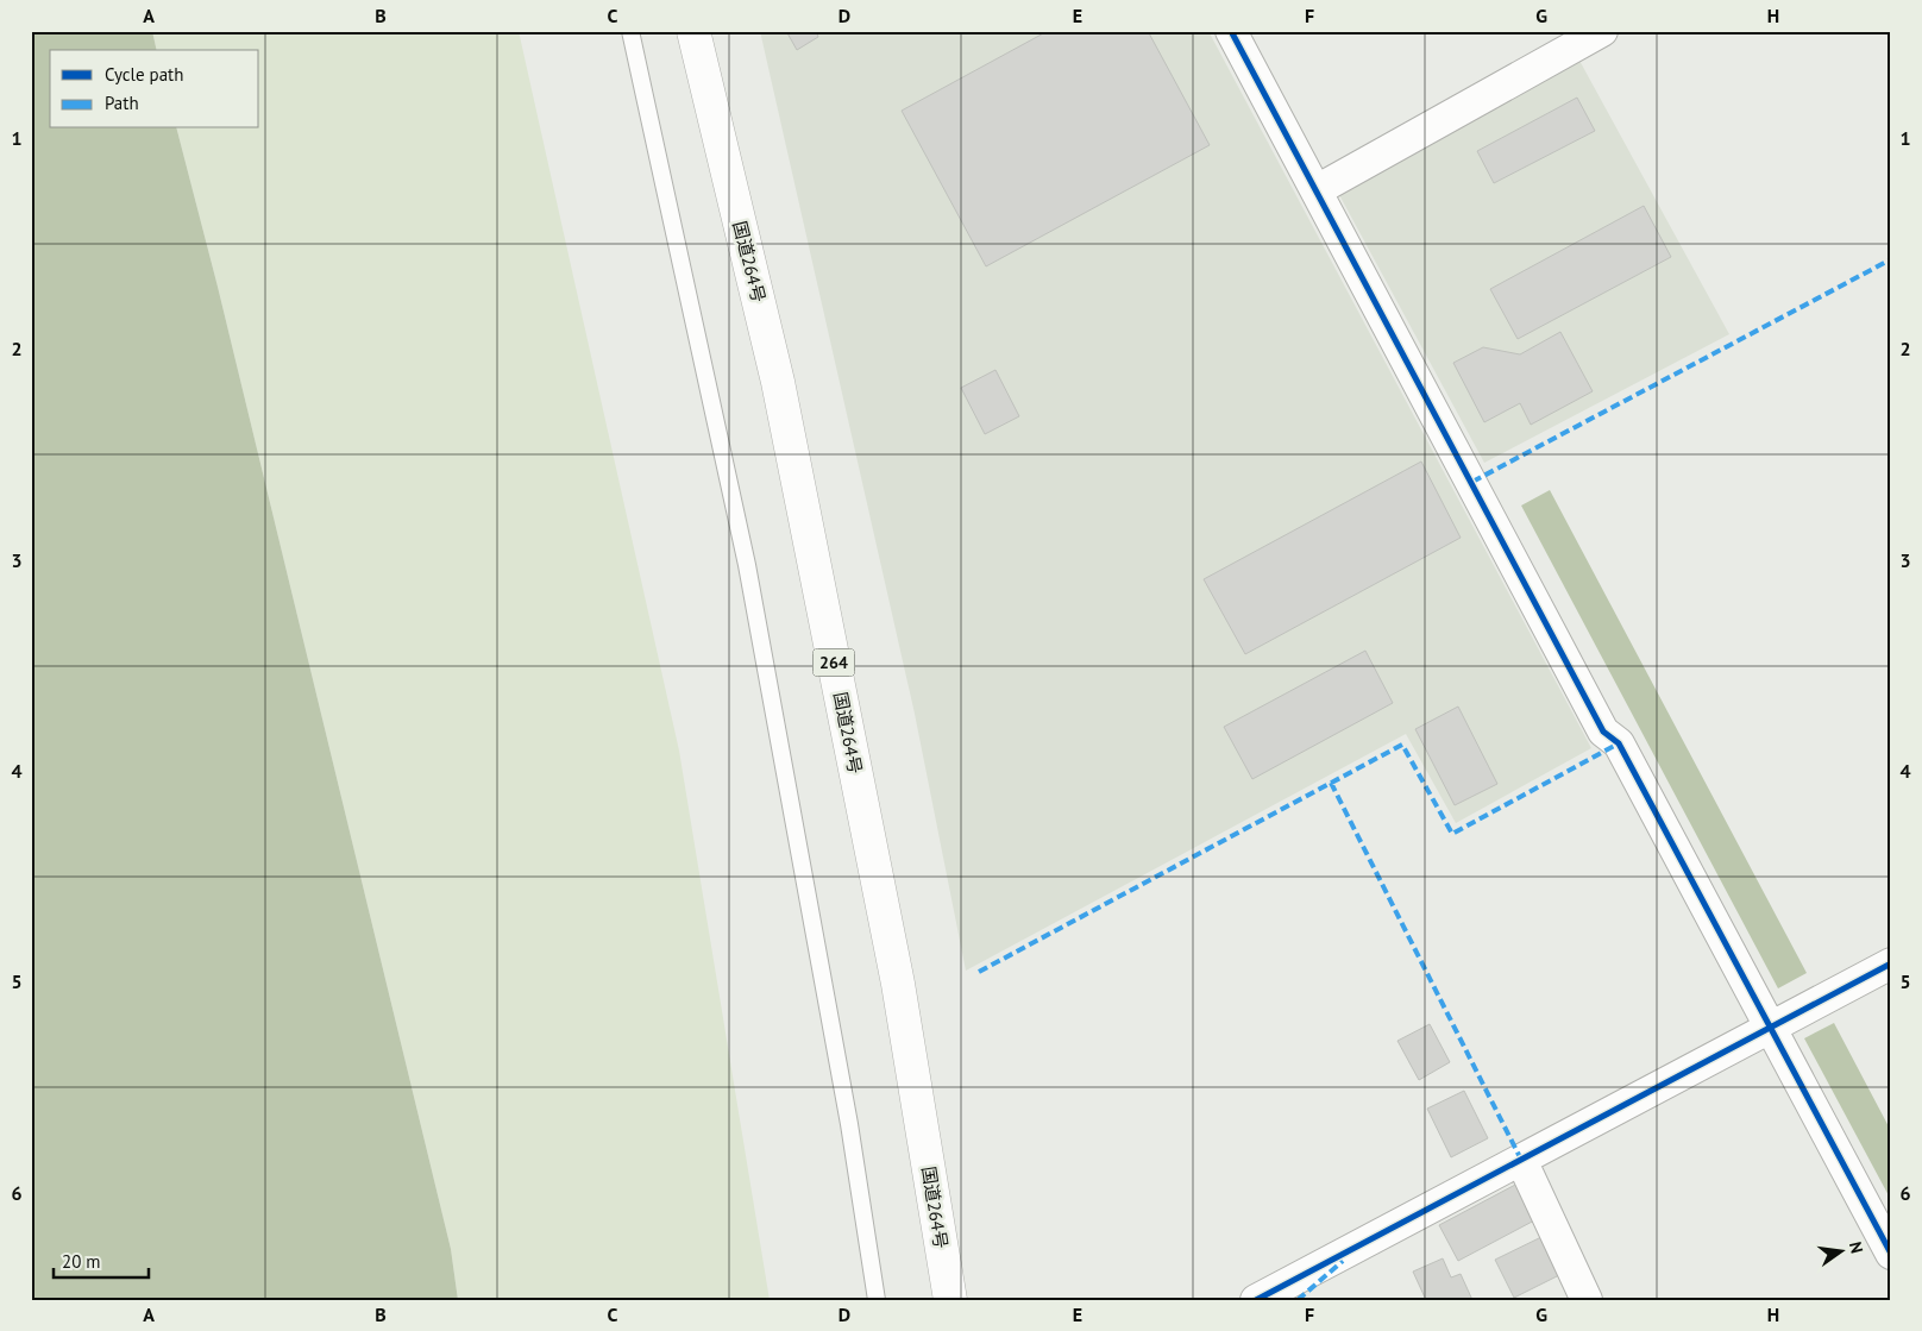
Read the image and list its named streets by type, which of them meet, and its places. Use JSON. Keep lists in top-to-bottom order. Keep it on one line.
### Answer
{"streets":{"highway":["国道264号","264"]},"legend":["Cycle path","Path"],"scale_bar":"20 m","north":"right","grid":{"columns":["A","B","C","D","E","F","G","H"],"rows":["1","2","3","4","5","6"]}}
